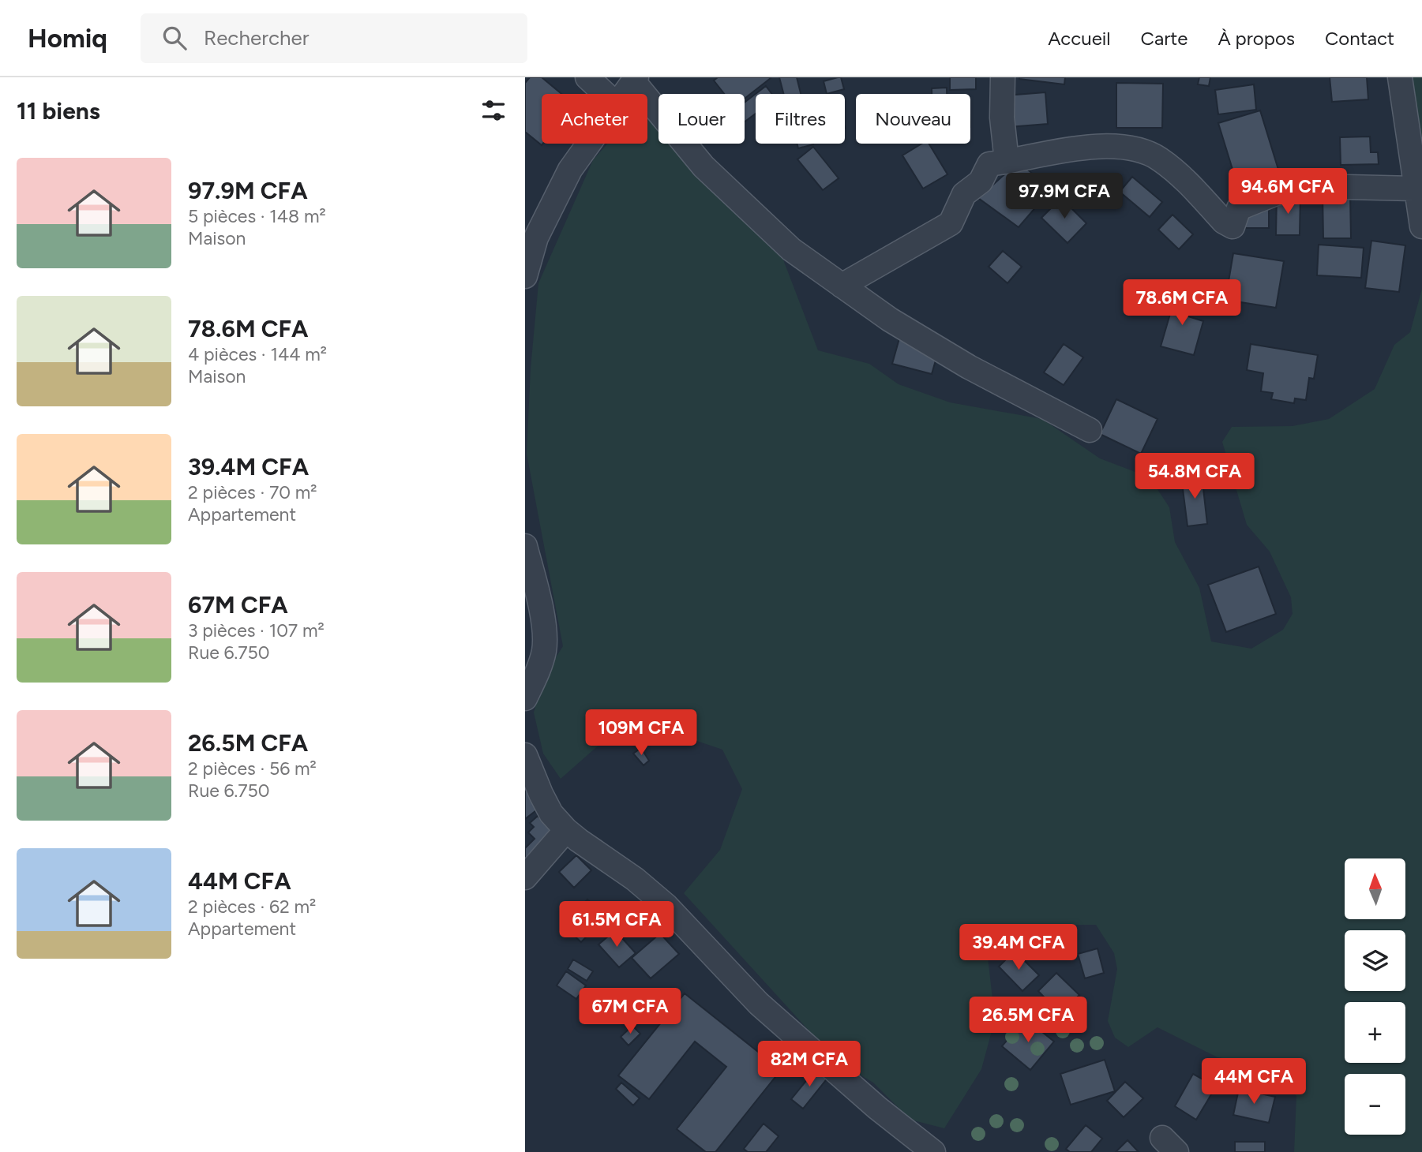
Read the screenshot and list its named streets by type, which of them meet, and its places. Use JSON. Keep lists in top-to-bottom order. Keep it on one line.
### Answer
{"north":"top","page":{"header":"Homiq","search":"Rechercher","nav":["Accueil","Carte","À propos","Contact"],"heading":"11 biens","chip":["Acheter","Louer","Filtres","Nouveau"],"list":[{"name":"97.9M CFA","note":"5 pièces · 148 m² · Maison"},{"name":"78.6M CFA","note":"4 pièces · 144 m² · Maison"},{"name":"39.4M CFA","note":"2 pièces · 70 m² · Appartement"},{"name":"67M CFA","note":"3 pièces · 107 m² · Rue 6.750"},{"name":"26.5M CFA","note":"2 pièces · 56 m² · Rue 6.750"},{"name":"44M CFA","note":"2 pièces · 62 m² · Appartement"}],"price":["94.6M CFA","97.9M CFA","78.6M CFA","54.8M CFA","109M CFA","61.5M CFA","39.4M CFA","67M CFA","26.5M CFA","82M CFA","44M CFA"],"map_buttons":["+","−"]}}
